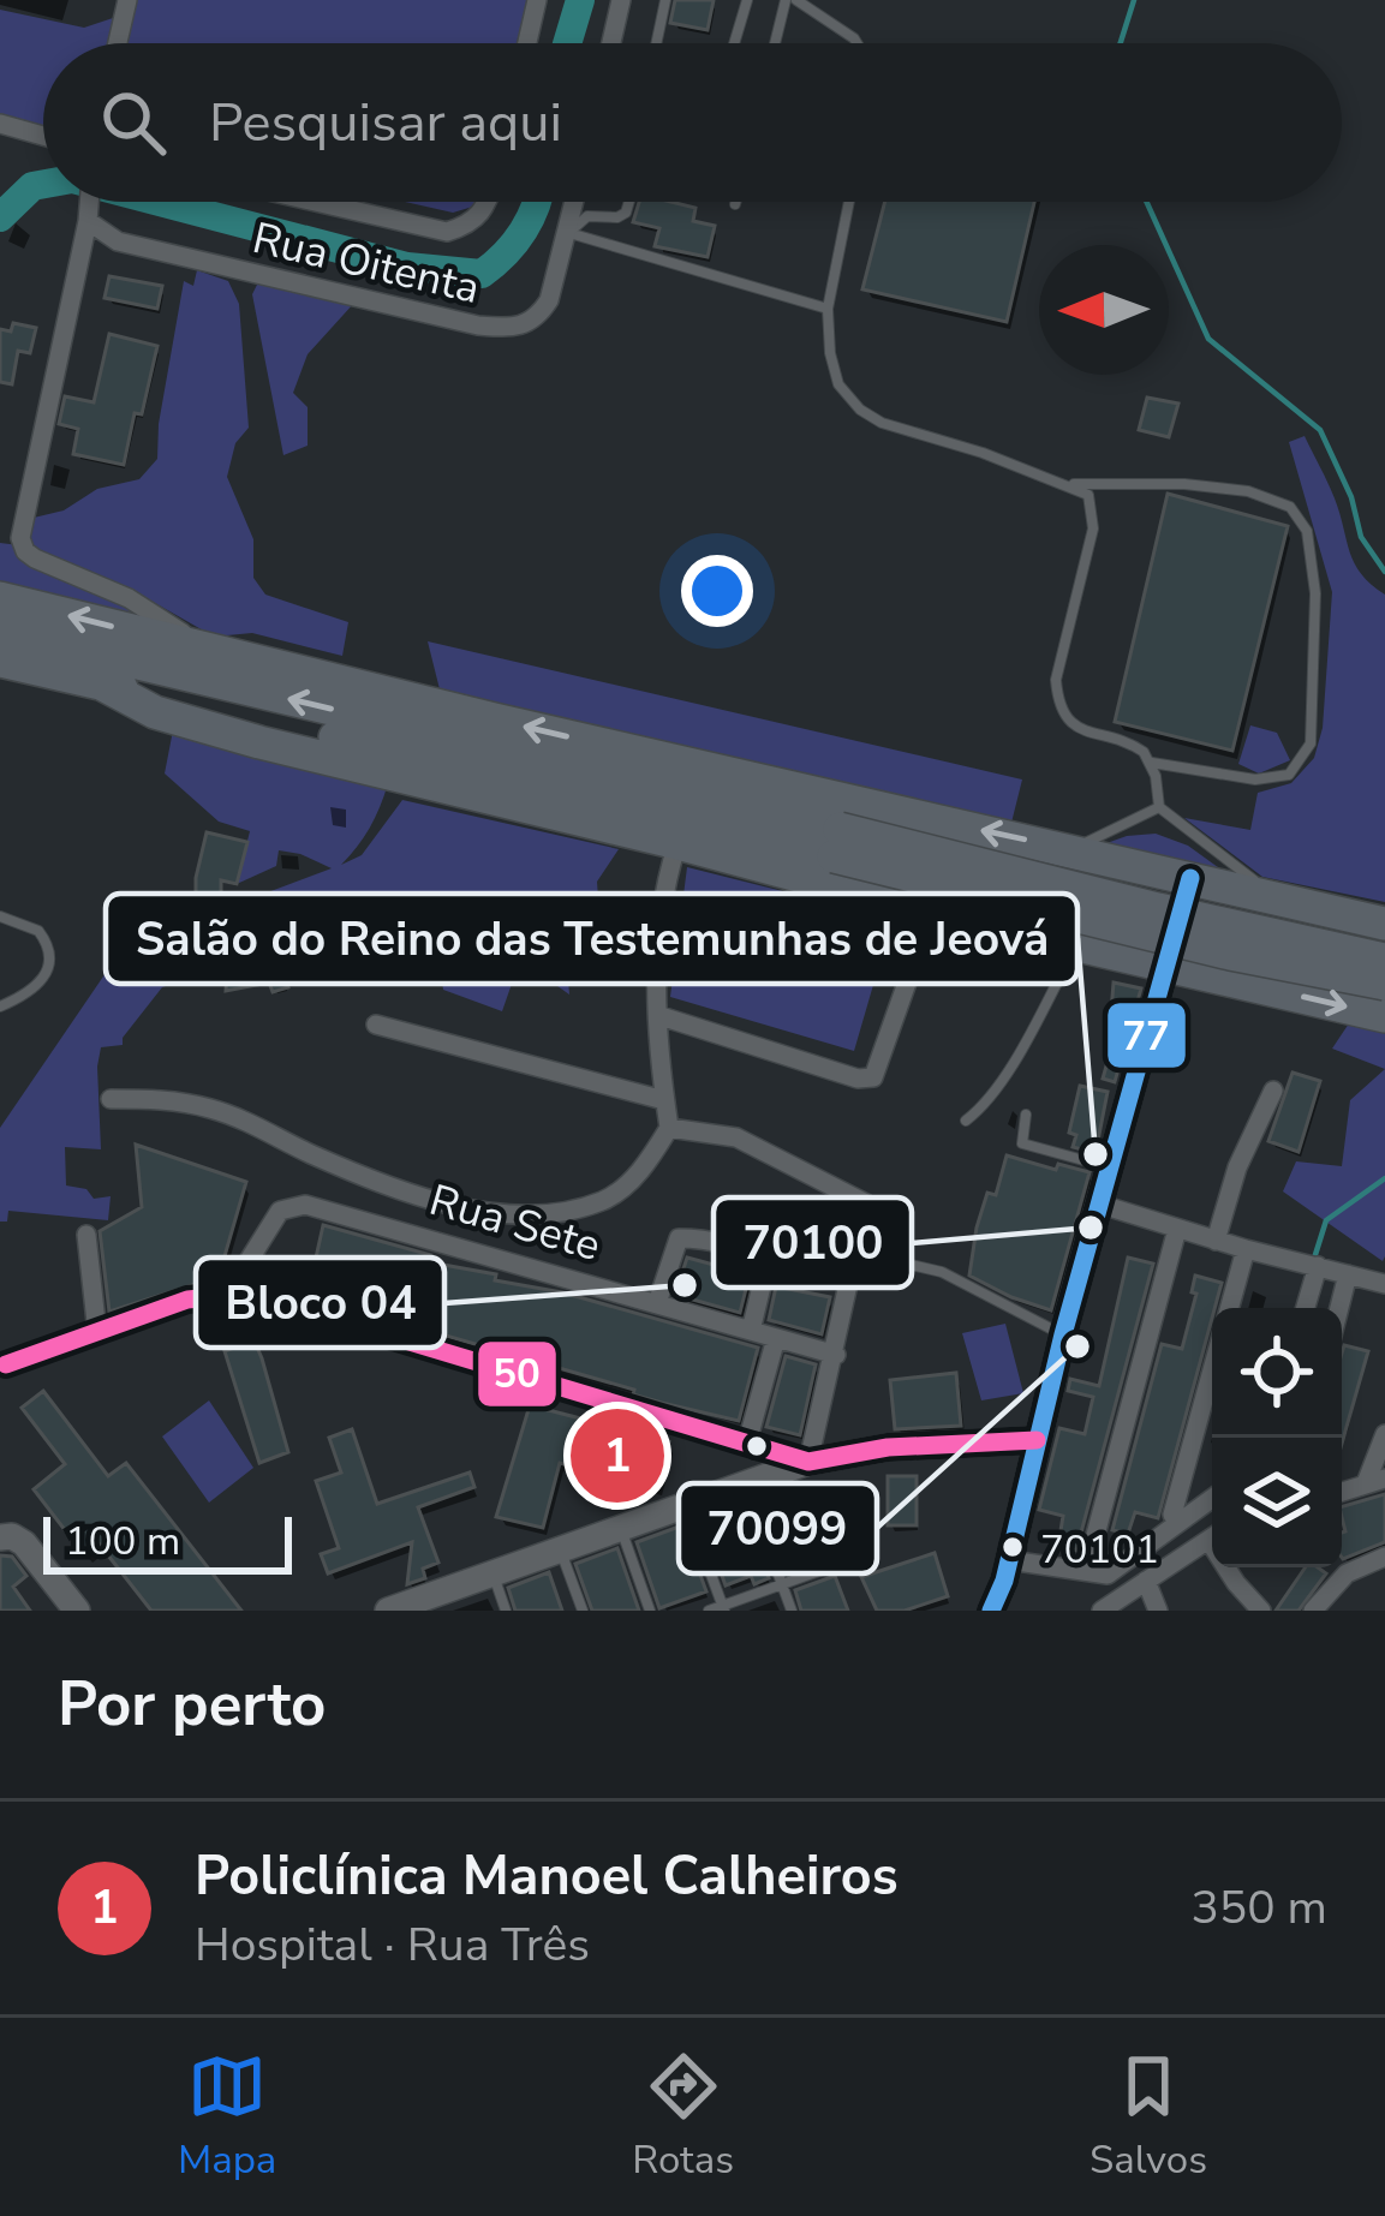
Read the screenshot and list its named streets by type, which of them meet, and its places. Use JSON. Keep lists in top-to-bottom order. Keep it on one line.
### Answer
{"streets":{"street":["Rua Oitenta","Rua Sete"]},"places":["Salão do Reino das Testemunhas de Jeová","70100","Bloco 04","70099","70101"],"lines":["transit line 77","transit line 50"],"scale_bar":"100 m","north":"left","page":{"search":"Pesquisar aqui","pins":"1","scale":"100 m","heading":"Por perto","list":[{"mark":"1","name":"Policlínica Manoel Calheiros","note":"Hospital · Rua Três","value":"350 m"}],"nav":["Mapa","Rotas","Salvos"]}}
